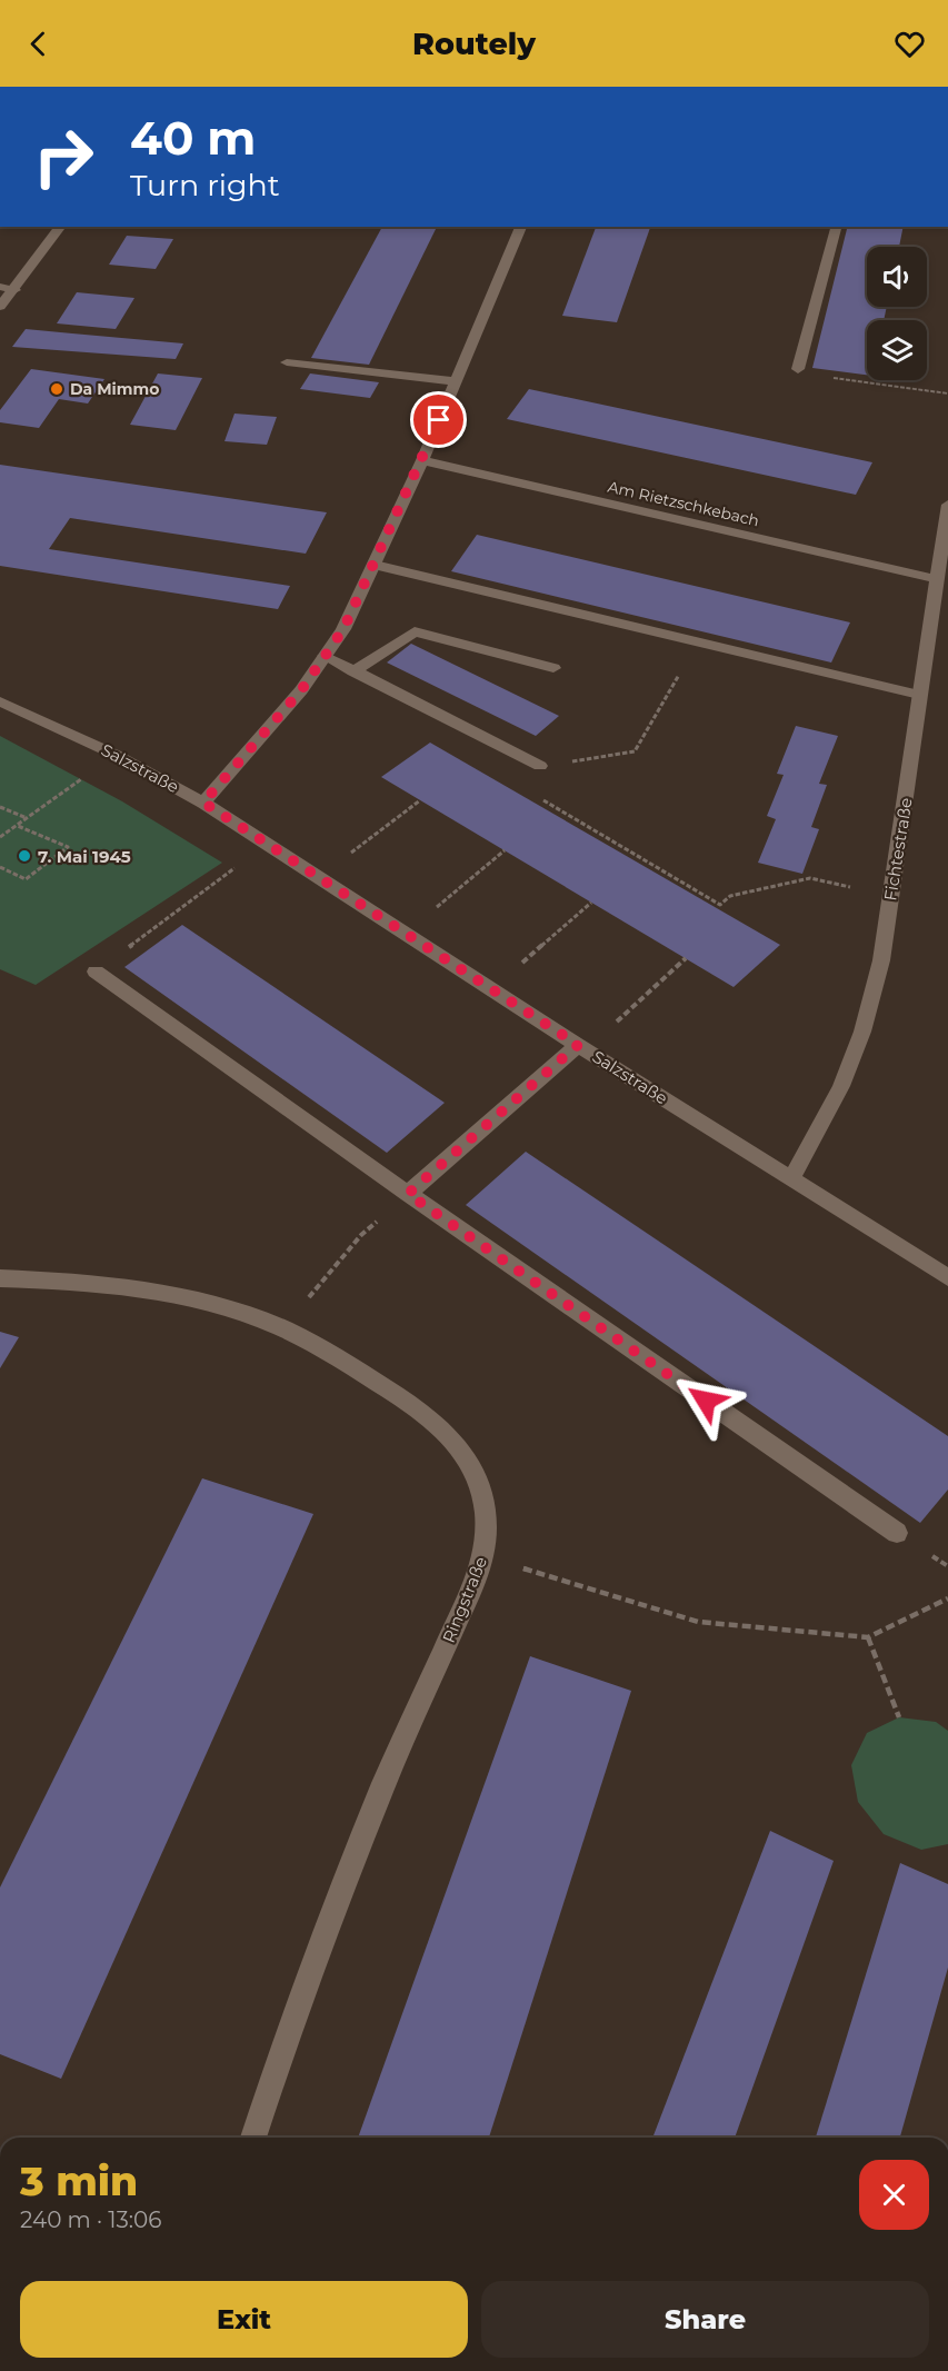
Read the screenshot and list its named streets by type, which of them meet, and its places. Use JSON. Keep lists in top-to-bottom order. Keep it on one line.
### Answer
{"streets":{"street":["Am Rietzschkebach","Salzstraße","Fichtestraße","Ringstraße"]},"crossings":[["Am Rietzschkebach","Fichtestraße"],["Salzstraße","Fichtestraße"]],"places":["Da Mimmo","7. Mai 1945"],"page":{"header":"Routely","turn":["40 m","Turn right"],"heading":["3 min","240 m · 13:06"],"buttons":["Exit","Share"]}}
